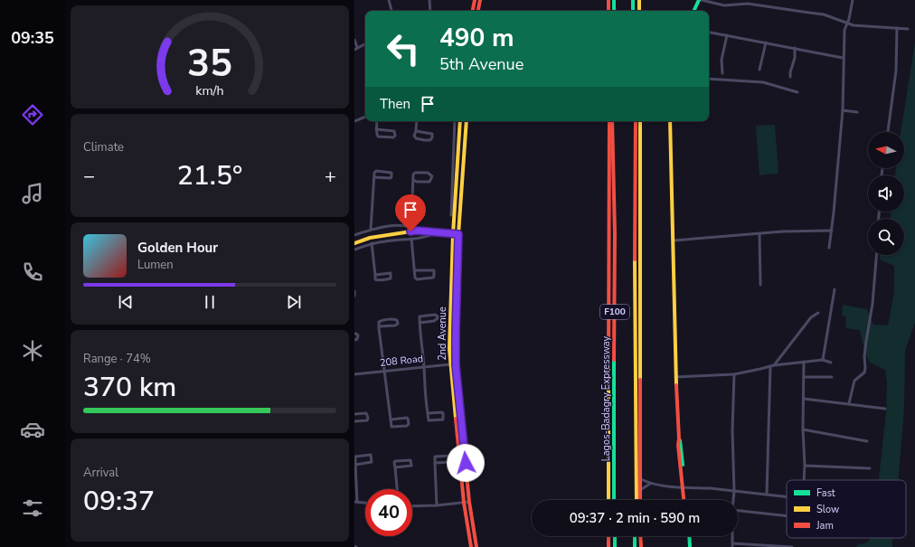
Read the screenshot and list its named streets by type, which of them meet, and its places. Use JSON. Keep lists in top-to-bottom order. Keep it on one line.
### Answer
{"streets":{"main road":["F100","2nd Avenue","Lagos-Badagry Expressway"],"street":["208 Road"]},"crossings":[["2nd Avenue","208 Road"]],"legend":["Fast","Slow","Jam"],"north":"left","page":{"tabs":"09:35","turn":["490 m","5th Avenue"],"then":"Then","tile":["Climate",["Range · 74%","370 km"],["Arrival","09:37"]],"heat":["−","21.5°","+"],"song":["Golden Hour","Lumen"],"limit":"40","trip":"09:37 · 2 min · 590 m","gauge":["35","km/h"]}}
